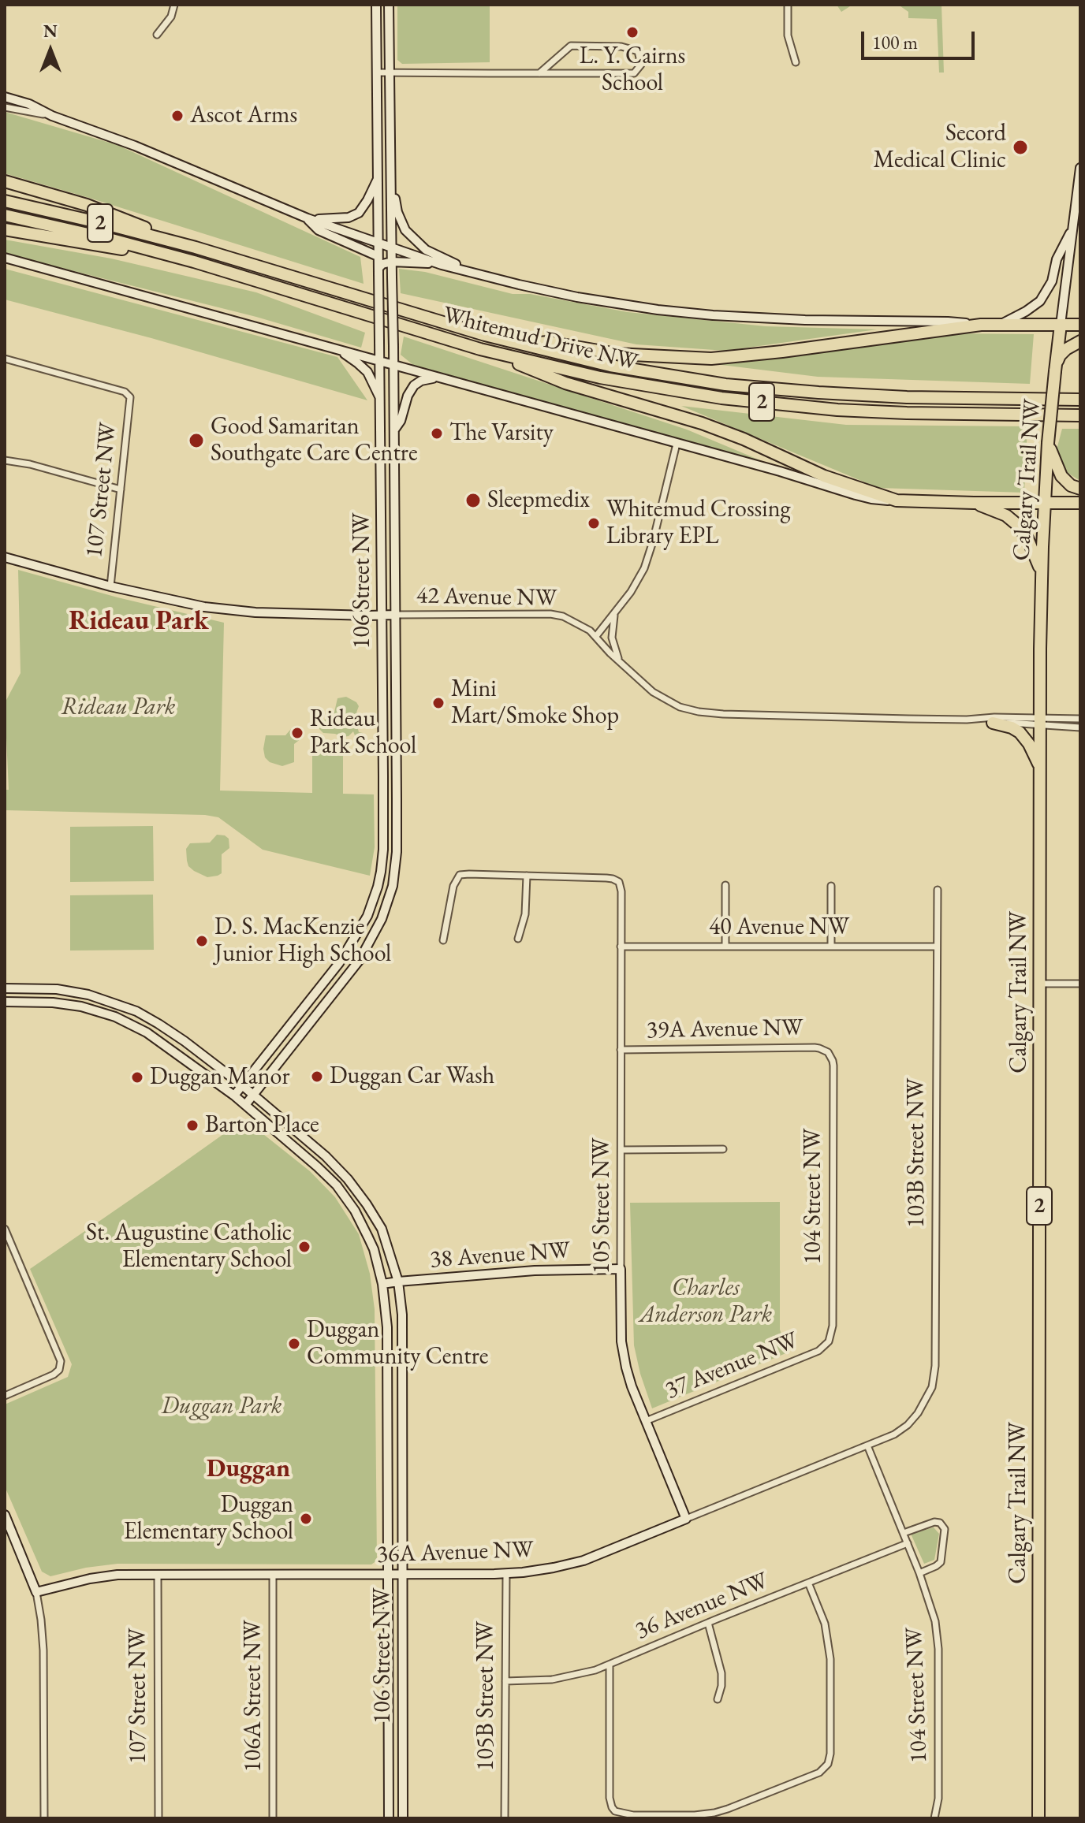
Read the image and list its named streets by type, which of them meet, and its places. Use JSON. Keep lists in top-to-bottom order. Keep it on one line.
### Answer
{"streets":{"highway":["2","Whitemud Drive NW","Calgary Trail NW"],"street":["107 Street NW","106 Street NW","42 Avenue NW","40 Avenue NW","39A Avenue NW","103B Street NW","104 Street NW","105 Street NW","38 Avenue NW","37 Avenue NW","36A Avenue NW","36 Avenue NW","106A Street NW","105B Street NW"]},"crossings":[["Calgary Trail NW","42 Avenue NW"],["107 Street NW","42 Avenue NW"],["107 Street NW","36A Avenue NW"],["106 Street NW","42 Avenue NW"],["106 Street NW","38 Avenue NW"],["106 Street NW","36A Avenue NW"],["40 Avenue NW","103B Street NW"],["40 Avenue NW","105 Street NW"],["39A Avenue NW","104 Street NW"],["39A Avenue NW","105 Street NW"],["103B Street NW","36A Avenue NW"],["104 Street NW","37 Avenue NW"],["104 Street NW","36A Avenue NW"],["104 Street NW","36 Avenue NW"],["105 Street NW","38 Avenue NW"],["105 Street NW","37 Avenue NW"],["105 Street NW","36A Avenue NW"],["36A Avenue NW","106A Street NW"],["36A Avenue NW","105B Street NW"],["36 Avenue NW","105B Street NW"]],"districts":["Rideau Park","Duggan"],"parks":["Rideau Park","Charles Anderson Park","Duggan Park"],"places":["L. Y. Cairns School","Ascot Arms","Secord Medical Clinic","The Varsity","Good Samaritan Southgate Care Centre","Sleepmedix","Whitemud Crossing Library EPL","Mini Mart/Smoke Shop","Rideau Park School","D. S. MacKenzie Junior High School","Duggan Car Wash","Duggan Manor","Barton Place","St. Augustine Catholic Elementary School","Duggan Community Centre","Duggan Elementary School"],"scale_bar":"100 m","north":"top"}
